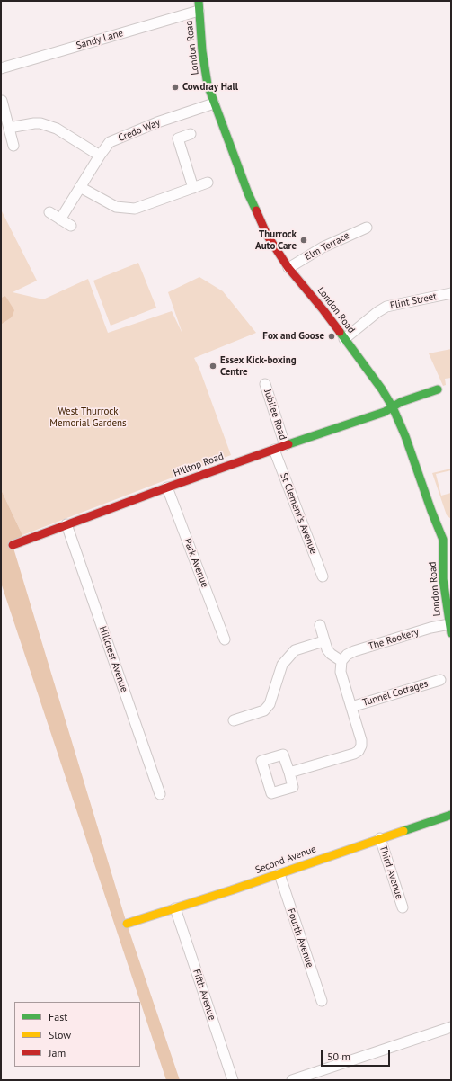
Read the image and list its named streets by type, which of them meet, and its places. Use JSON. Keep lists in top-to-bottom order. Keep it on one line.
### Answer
{"streets":{"street":["Sandy Lane","London Road","Credo Way","Elm Terrace","Flint Street","Jubilee Road","Hilltop Road","St Clement's Avenue","Park Avenue","The Rookery","Hillcrest Avenue","Tunnel Cottages","Second Avenue","Third Avenue","Fourth Avenue","Fifth Avenue"]},"crossings":[["Sandy Lane","London Road"],["London Road","Credo Way"],["London Road","Elm Terrace"],["London Road","Flint Street"],["London Road","Hilltop Road"],["London Road","The Rookery"],["Jubilee Road","Hilltop Road"],["Hilltop Road","St Clement's Avenue"],["Hilltop Road","Park Avenue"],["Hilltop Road","Hillcrest Avenue"],["The Rookery","Tunnel Cottages"],["Second Avenue","Third Avenue"],["Second Avenue","Fourth Avenue"],["Second Avenue","Fifth Avenue"]],"parks":["West Thurrock Memorial Gardens"],"places":["Cowdray Hall","Thurrock Auto Care","Fox and Goose","Essex Kick-boxing Centre"],"legend":["Fast","Slow","Jam"],"scale_bar":"50 m"}
